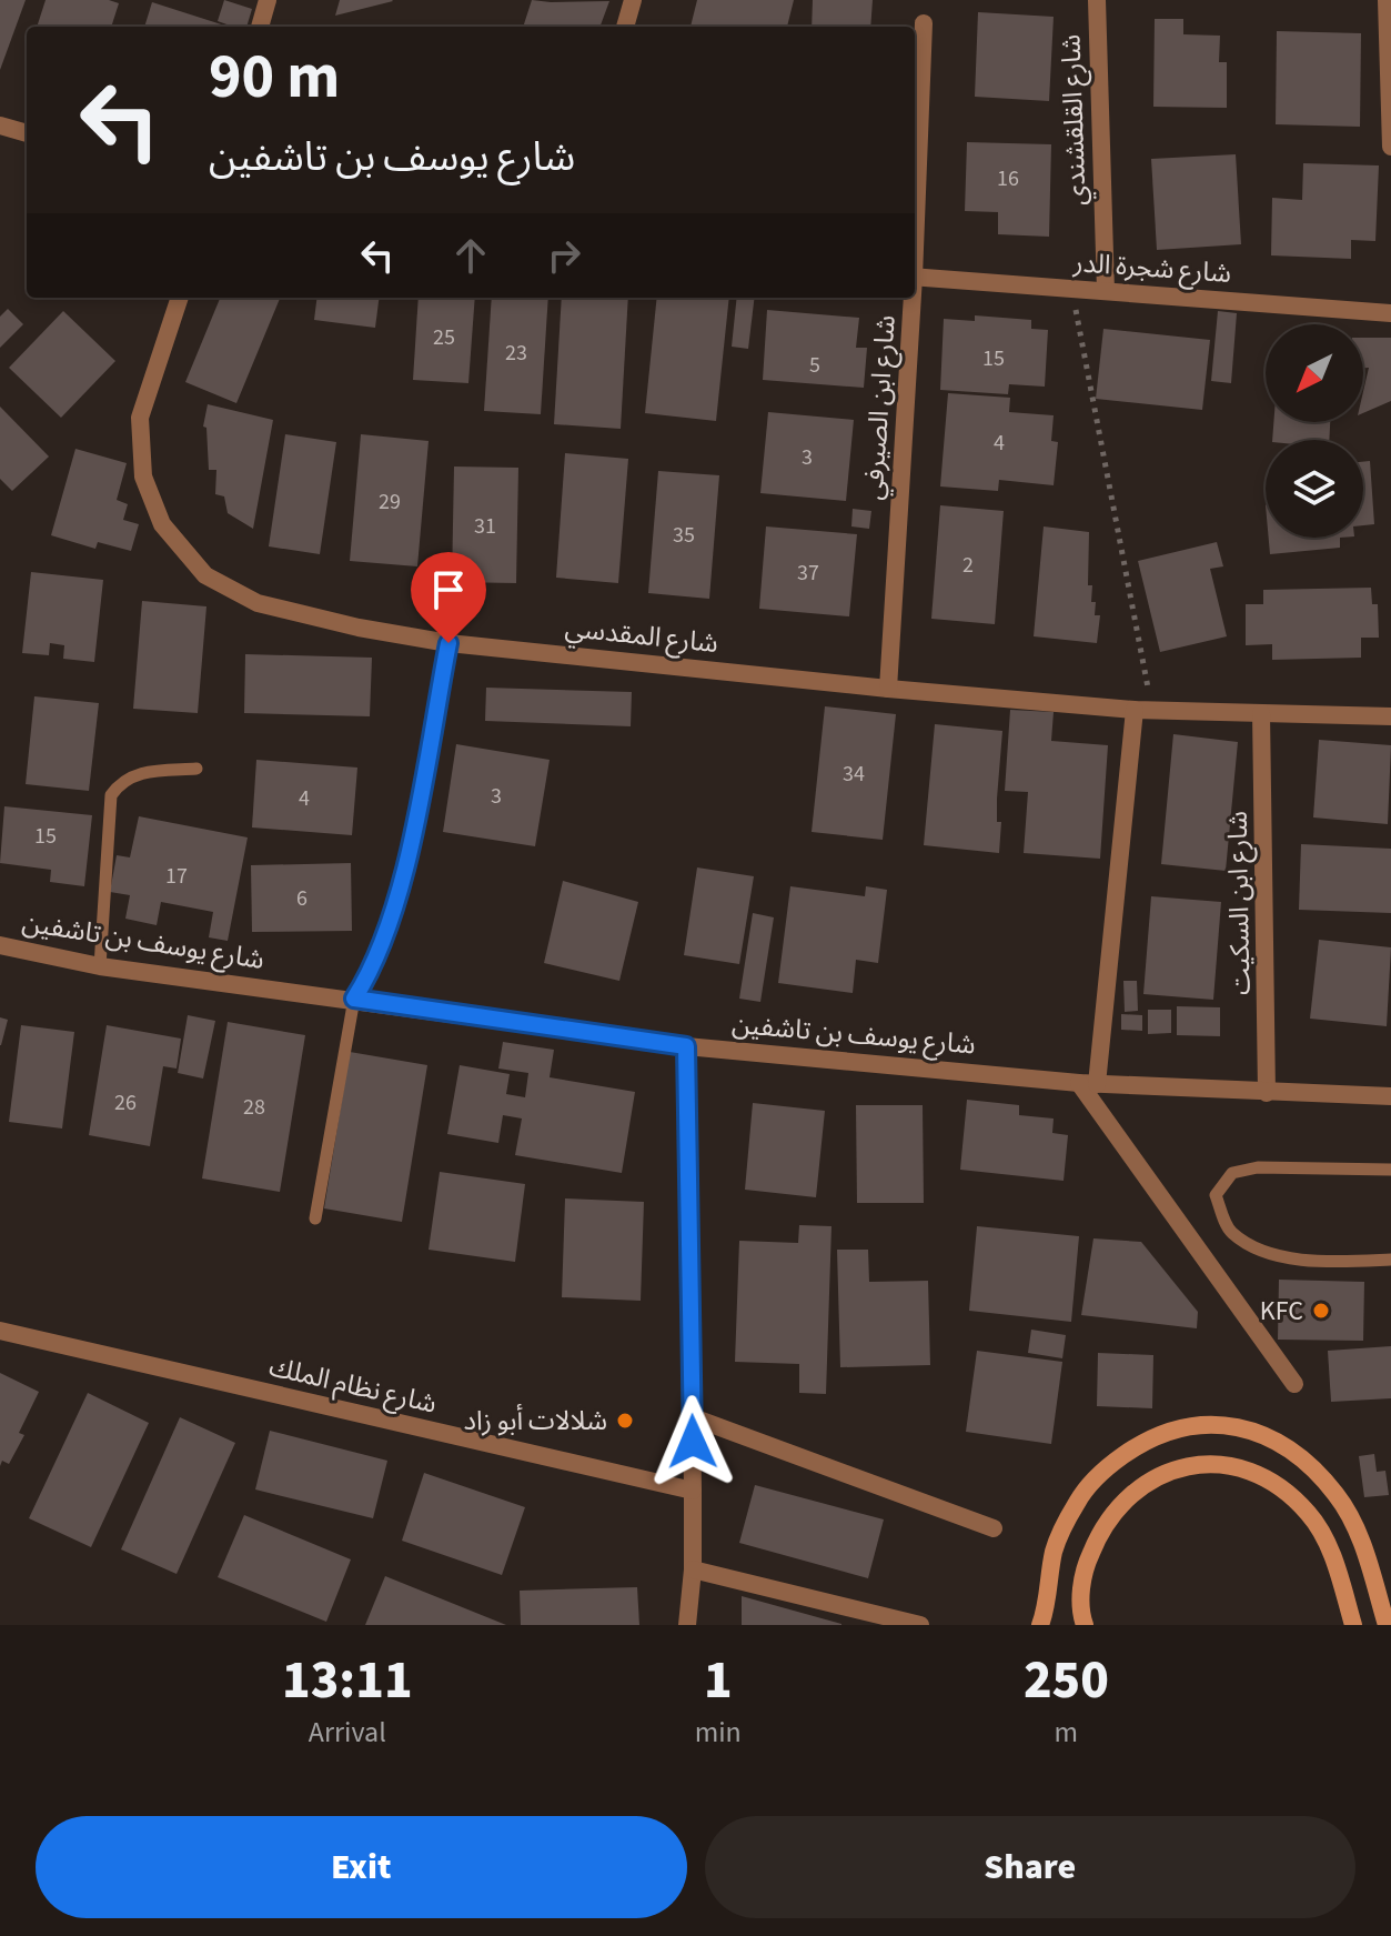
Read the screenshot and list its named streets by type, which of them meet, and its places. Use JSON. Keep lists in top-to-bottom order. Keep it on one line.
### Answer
{"streets":{"street":["شارع القلقشندي","شارع شجرة الدر","شارع ابن الصيرفي","شارع المقدسي","شارع ابن السكيت","شارع يوسف بن تاشفين","شارع نظام الملك"]},"crossings":[["شارع القلقشندي","شارع شجرة الدر"],["شارع ابن الصيرفي","شارع المقدسي"],["شارع المقدسي","شارع ابن السكيت"],["شارع ابن السكيت","شارع يوسف بن تاشفين"]],"places":["KFC","شلالات أبو زاد"],"house_numbers":["16","25","23","15","5","4","3","29","31","35","2","37","34","3","4","15","17","6","26","28"],"north":"bottom left","page":{"turn":["90 m","شارع يوسف بن تاشفين"],"eta":["13:11","Arrival","1","min","250","m"],"buttons":["Exit","Share"]}}
